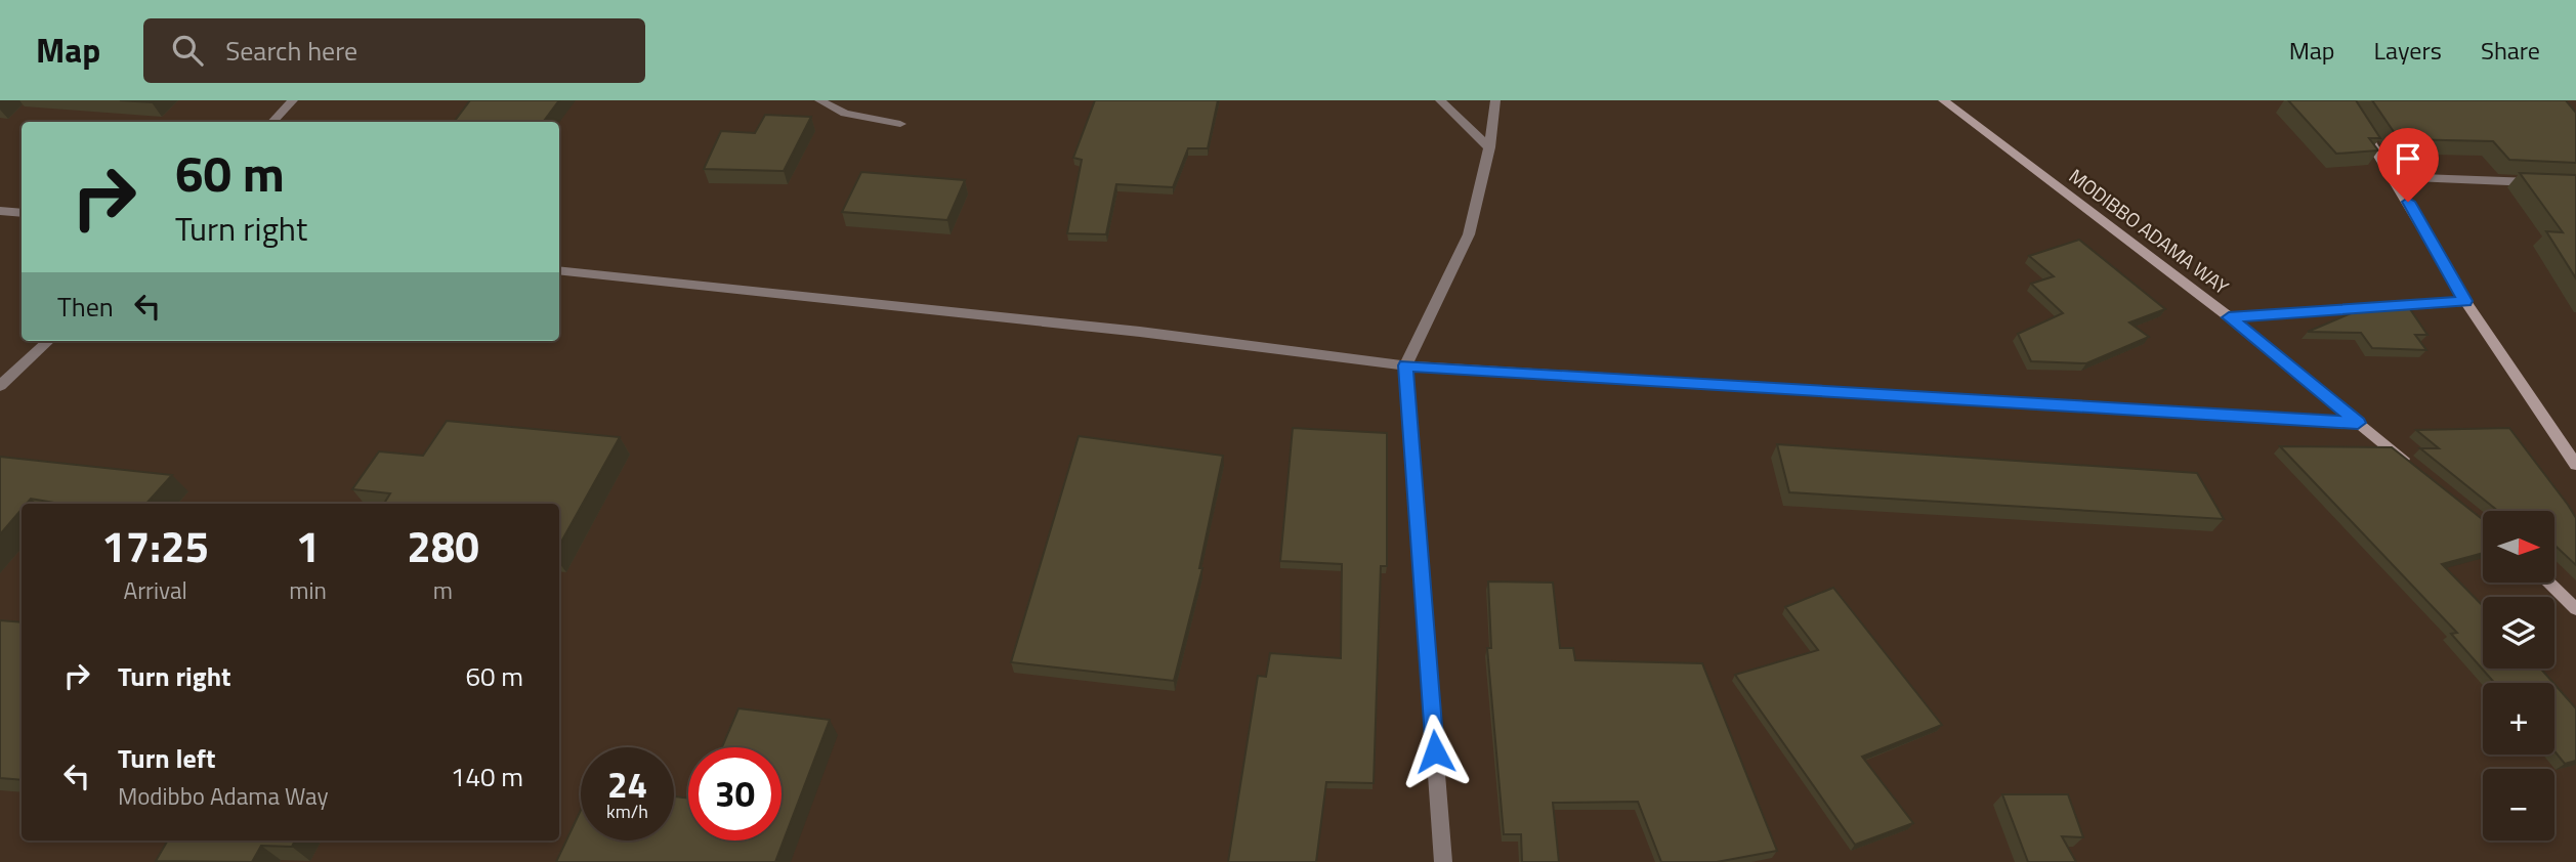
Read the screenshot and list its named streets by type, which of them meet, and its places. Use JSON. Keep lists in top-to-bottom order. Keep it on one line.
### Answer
{"streets":{"main road":["MODIBBO ADAMA WAY"]},"north":"right","page":{"header":"Map","search":"Search here","nav":["Map","Layers","Share"],"turn":["60 m","Turn right"],"then":"Then","eta":["17:25","Arrival","1","min","280","m"],"map_buttons":["+","−"],"list":[{"name":"Turn right","value":"60 m"},{"name":"Turn left","note":"Modibbo Adama Way","value":"140 m"}],"speed":"24 km/h","limit":"30"}}
